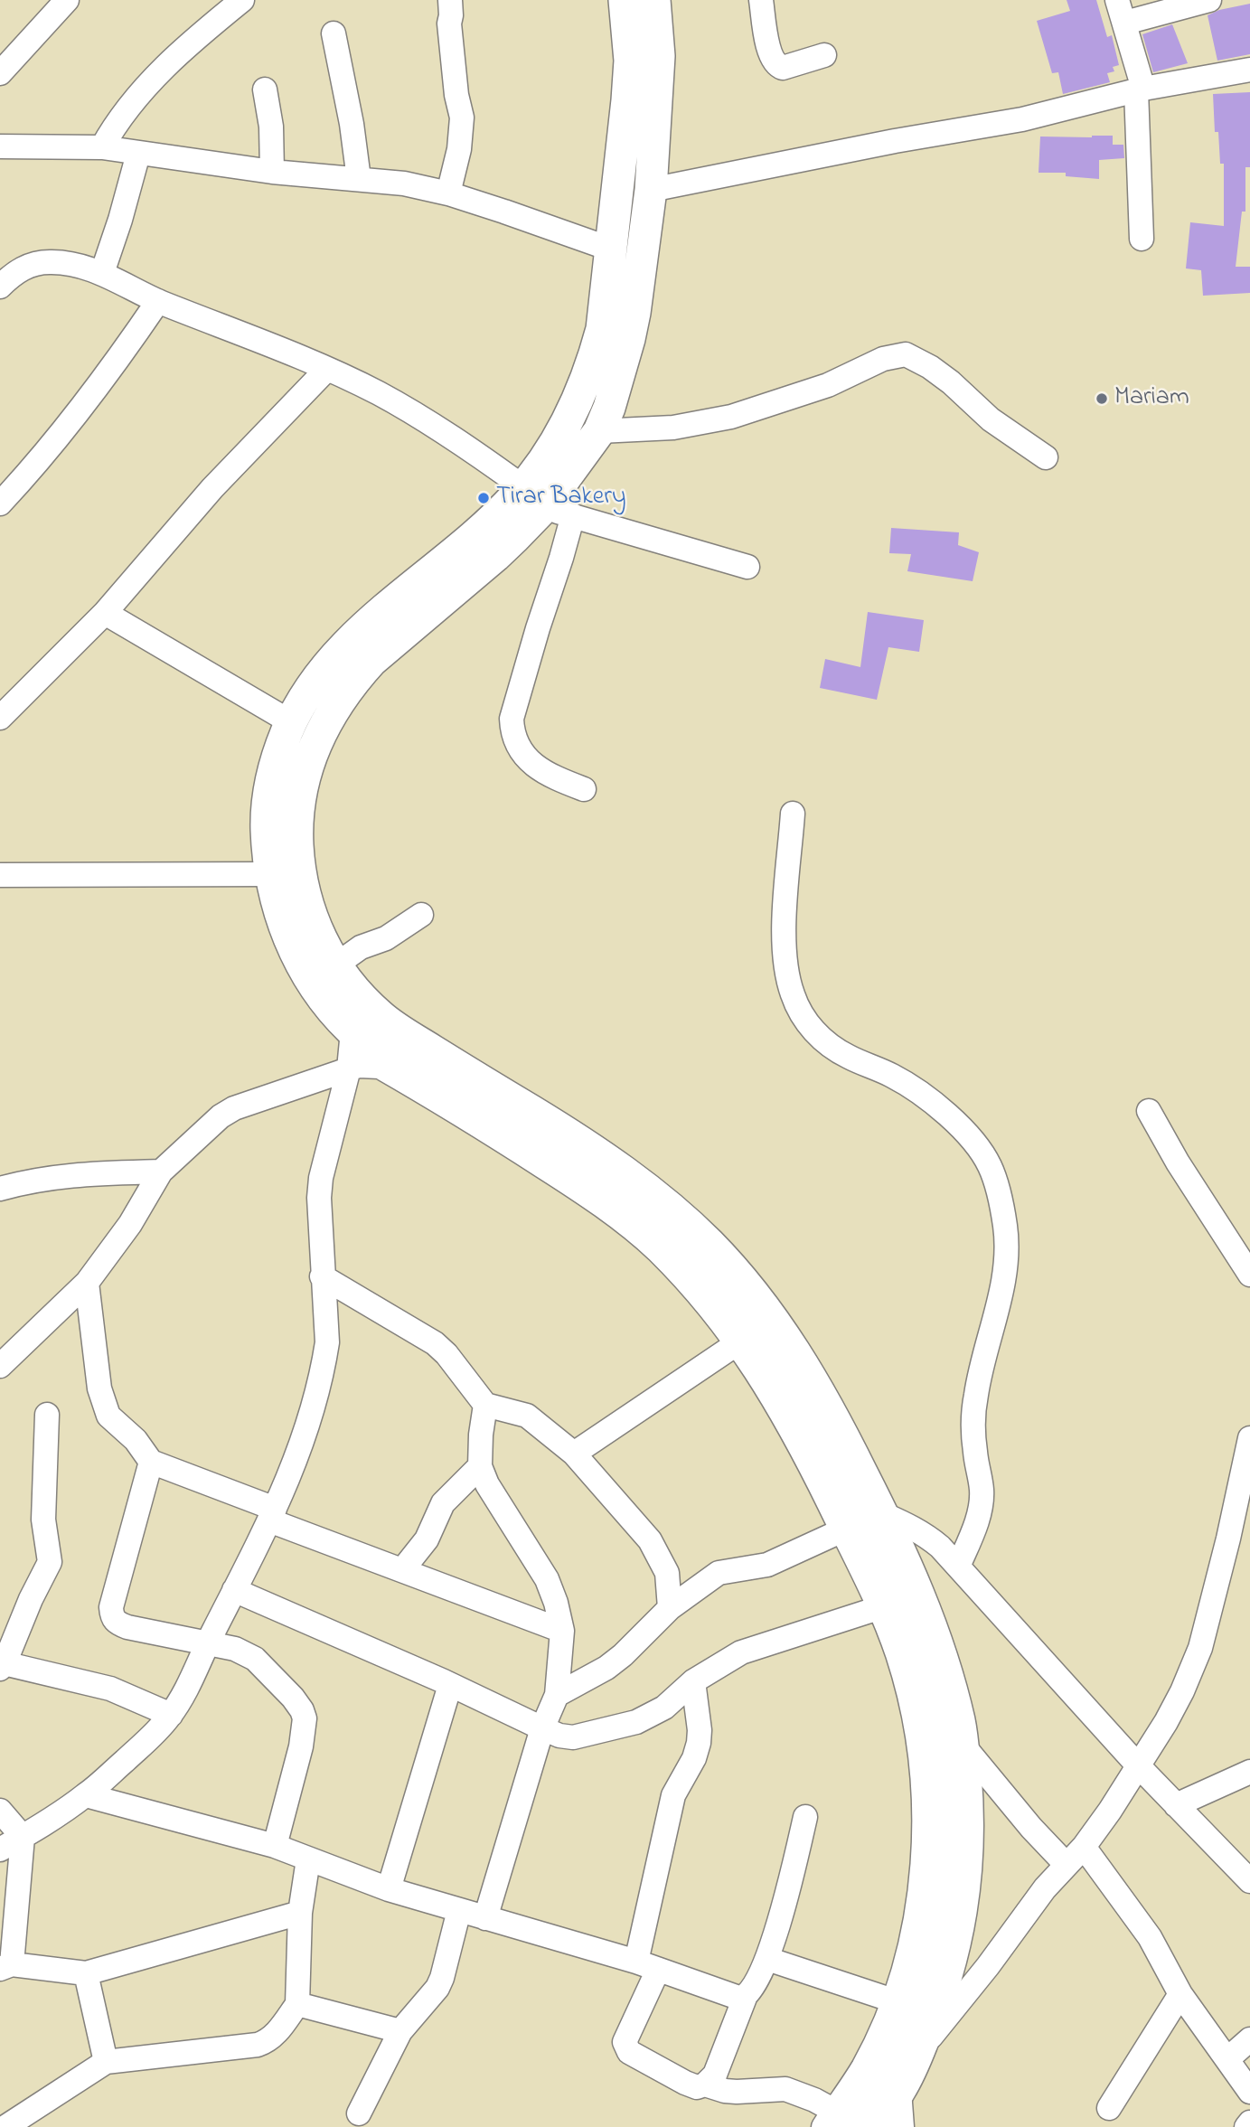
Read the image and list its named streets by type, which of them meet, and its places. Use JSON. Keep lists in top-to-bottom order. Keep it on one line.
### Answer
{"places":["Mariam","Tirar Bakery"]}
